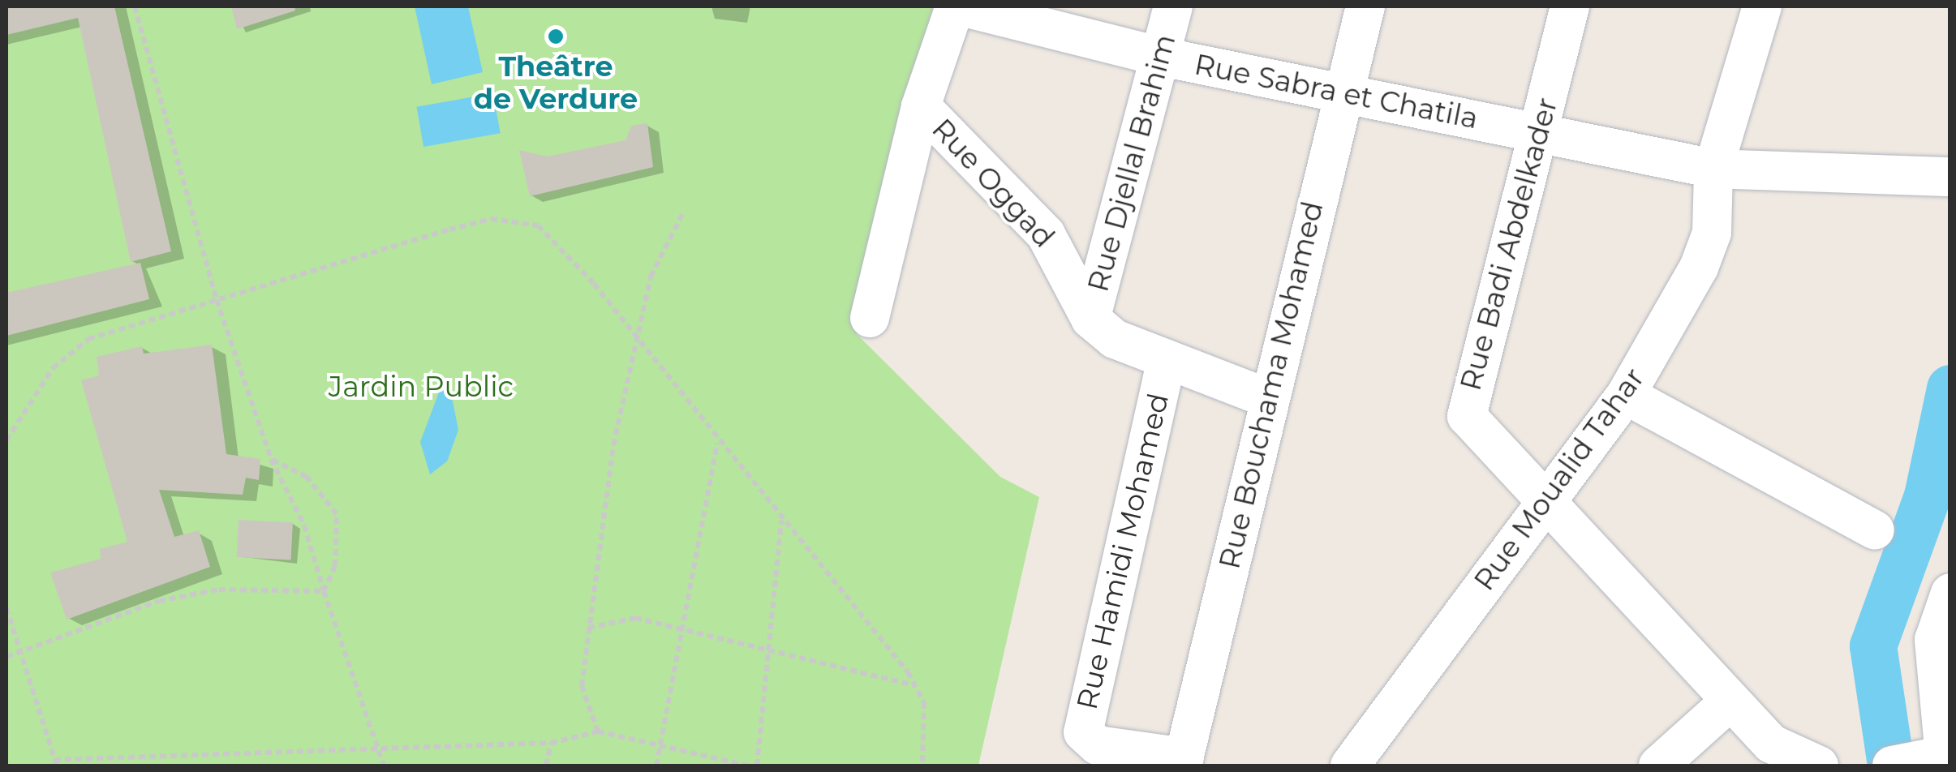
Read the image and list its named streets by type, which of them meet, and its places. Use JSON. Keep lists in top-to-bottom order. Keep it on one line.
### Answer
{"streets":{"street":["Rue Sabra et Chatila","Rue Djellal Brahim","Rue Oggad","Rue Badi Abdelkader","Rue Bouchama Mohamed","Rue Moualid Tahar","Rue Hamidi Mohamed"]},"crossings":[["Rue Sabra et Chatila","Rue Djellal Brahim"],["Rue Sabra et Chatila","Rue Badi Abdelkader"],["Rue Sabra et Chatila","Rue Bouchama Mohamed"],["Rue Sabra et Chatila","Rue Moualid Tahar"],["Rue Djellal Brahim","Rue Oggad"],["Rue Djellal Brahim","Rue Bouchama Mohamed"],["Rue Djellal Brahim","Rue Hamidi Mohamed"],["Rue Badi Abdelkader","Rue Moualid Tahar"],["Rue Bouchama Mohamed","Rue Hamidi Mohamed"]],"parks":["Jardin Public"],"places":["Theâtre de Verdure"]}
